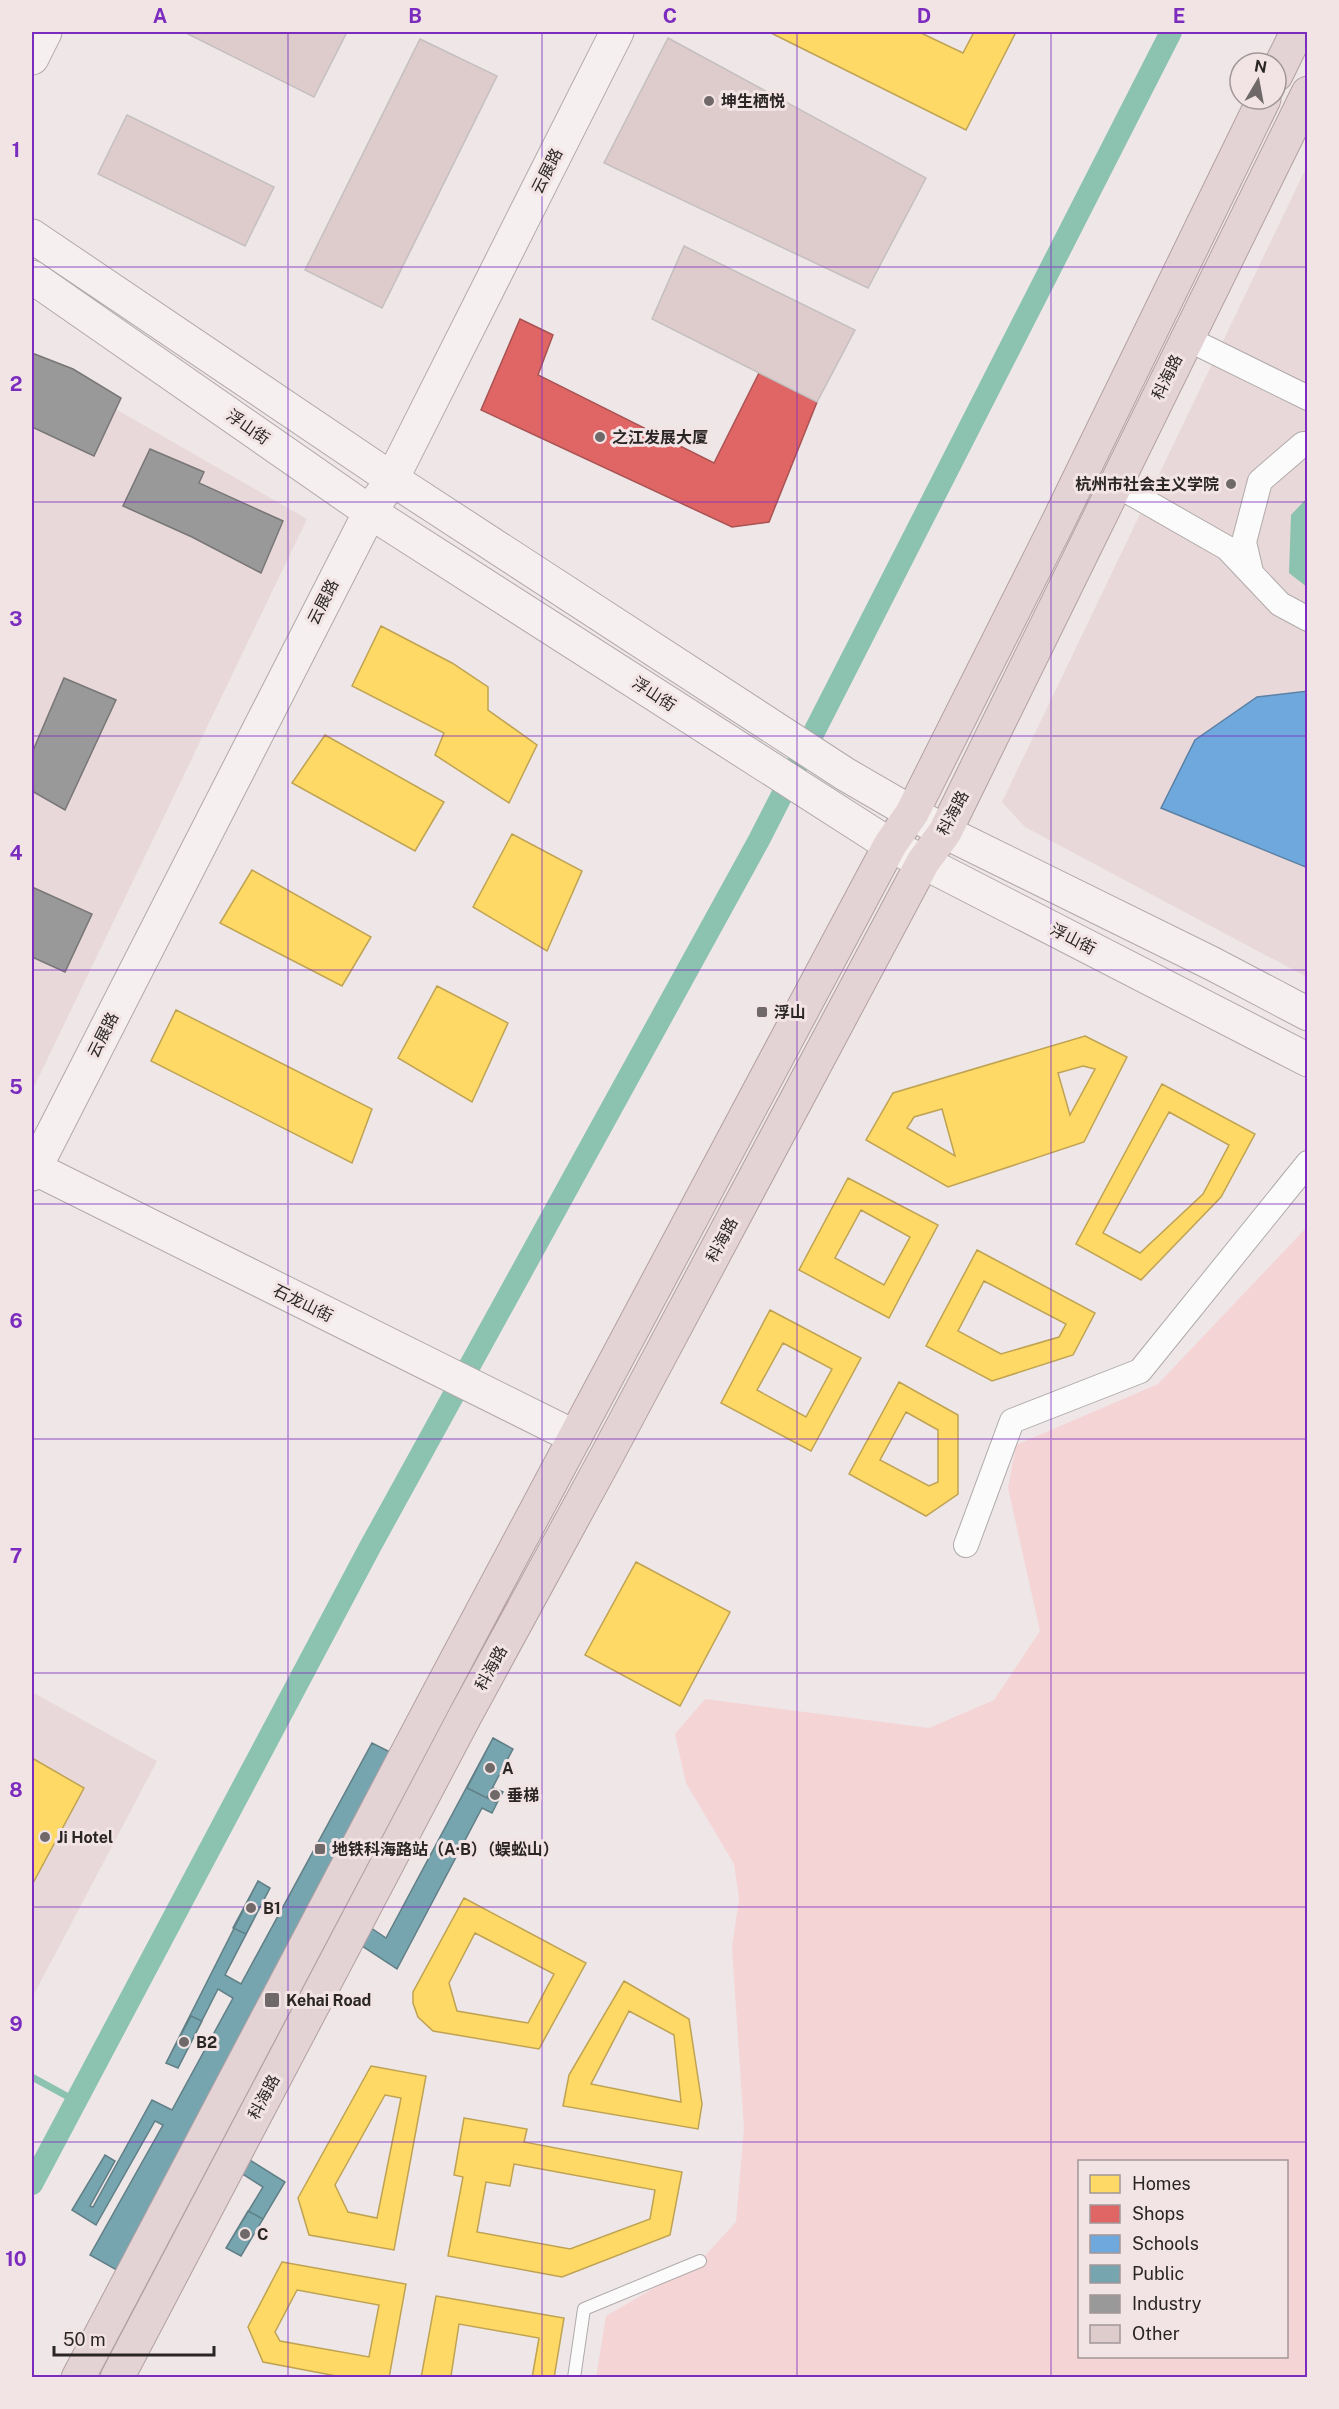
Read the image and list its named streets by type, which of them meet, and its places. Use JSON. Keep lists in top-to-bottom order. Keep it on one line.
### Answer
{"streets":{"highway":["科海路"],"main road":["云展路","浮山街","石龙山街"]},"crossings":[["云展路","浮山街"],["云展路","石龙山街"],["科海路","浮山街"],["科海路","石龙山街"]],"places":{"other":["坤生栖悦","之江发展大厦","杭州市社会主义学院","A","垂梯","Ji Hotel","B1","B2","C"],"transit":["浮山","地铁科海路站（A·B）（蜈蚣山）","Kehai Road"]},"legend":["Homes","Shops","Schools","Public","Industry","Other"],"scale_bar":"50 m","north":"top","grid":{"columns":["A","B","C","D","E"],"rows":["1","2","3","4","5","6","7","8","9","10"]}}
